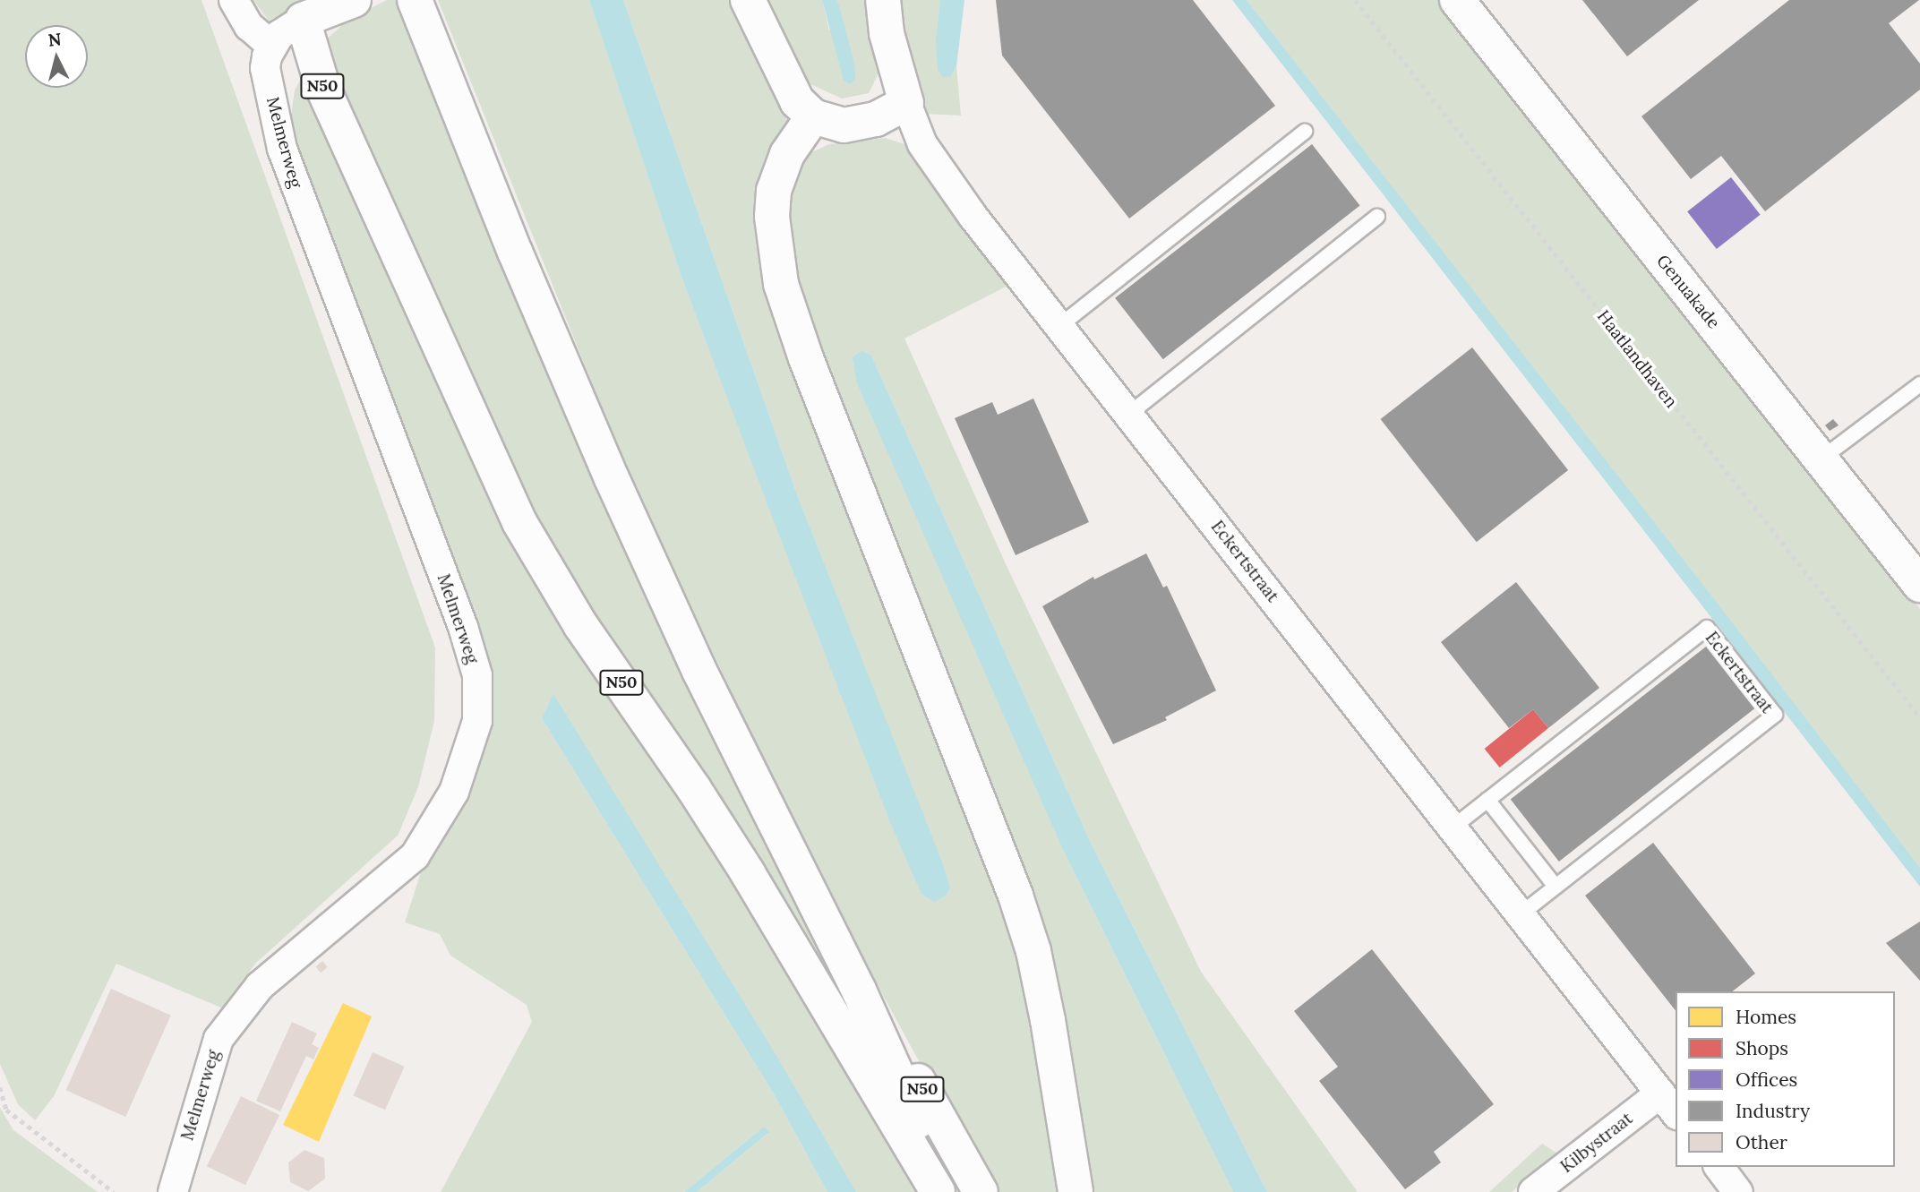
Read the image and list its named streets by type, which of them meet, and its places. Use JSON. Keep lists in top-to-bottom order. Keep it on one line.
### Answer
{"streets":{"main road":["N50","Genuakade"],"street":["Melmerweg","Eckertstraat","Kilbystraat"],"path":["Haatlandhaven"]},"crossings":[["Eckertstraat","Kilbystraat"]],"legend":["Homes","Shops","Offices","Industry","Other"],"north":"top"}
